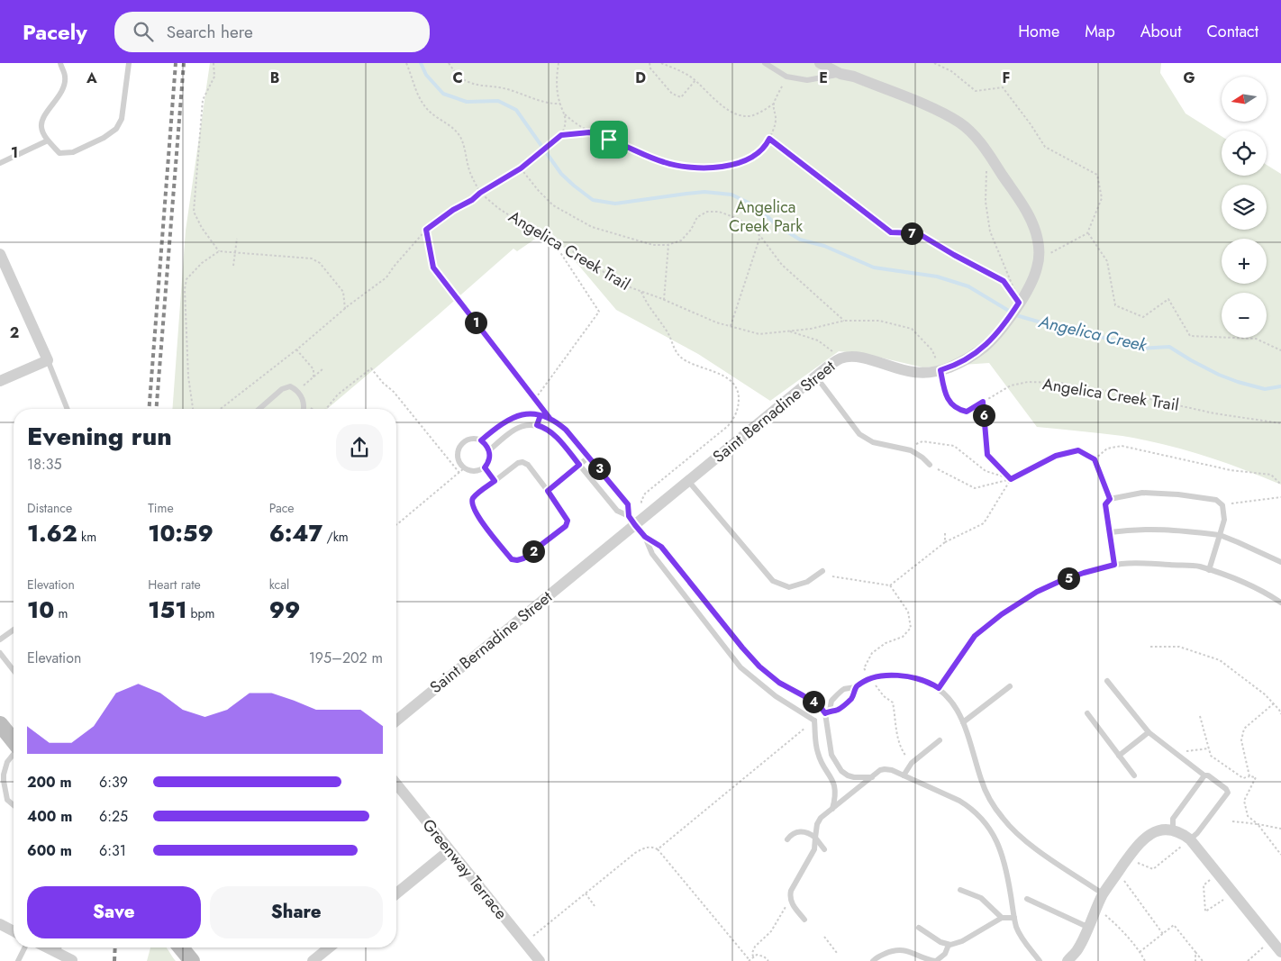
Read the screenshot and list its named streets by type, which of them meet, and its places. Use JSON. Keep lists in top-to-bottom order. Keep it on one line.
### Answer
{"streets":{"street":["Saint Bernadine Street","Greenway Terrace"],"path":["Angelica Creek Trail"]},"crossings":[["Angelica Creek Trail","Saint Bernadine Street"]],"water":["Angelica Creek"],"parks":["Angelica Creek Park"],"north":"left","page":{"header":"Pacely","search":"Search here","nav":["Home","Map","About","Contact"],"map_buttons":["+","−"],"pins":["7","1","6","3","2","5","4"],"heading":["Evening run","18:35"],"stats":[["Distance","1.62 km"],["Time","10:59"],["Pace","6:47 /km"],["Elevation","10 m"],["Heart rate","151 bpm"],["kcal","99"]],"chart":["Elevation","195–202 m"],"list":[{"name":"200 m","note":"6:39"},{"name":"400 m","note":"6:25"},{"name":"600 m","note":"6:31"}],"buttons":["Save","Share"]},"grid":{"columns":["A","B","C","D","E","F","G"],"rows":["1","2"]}}
